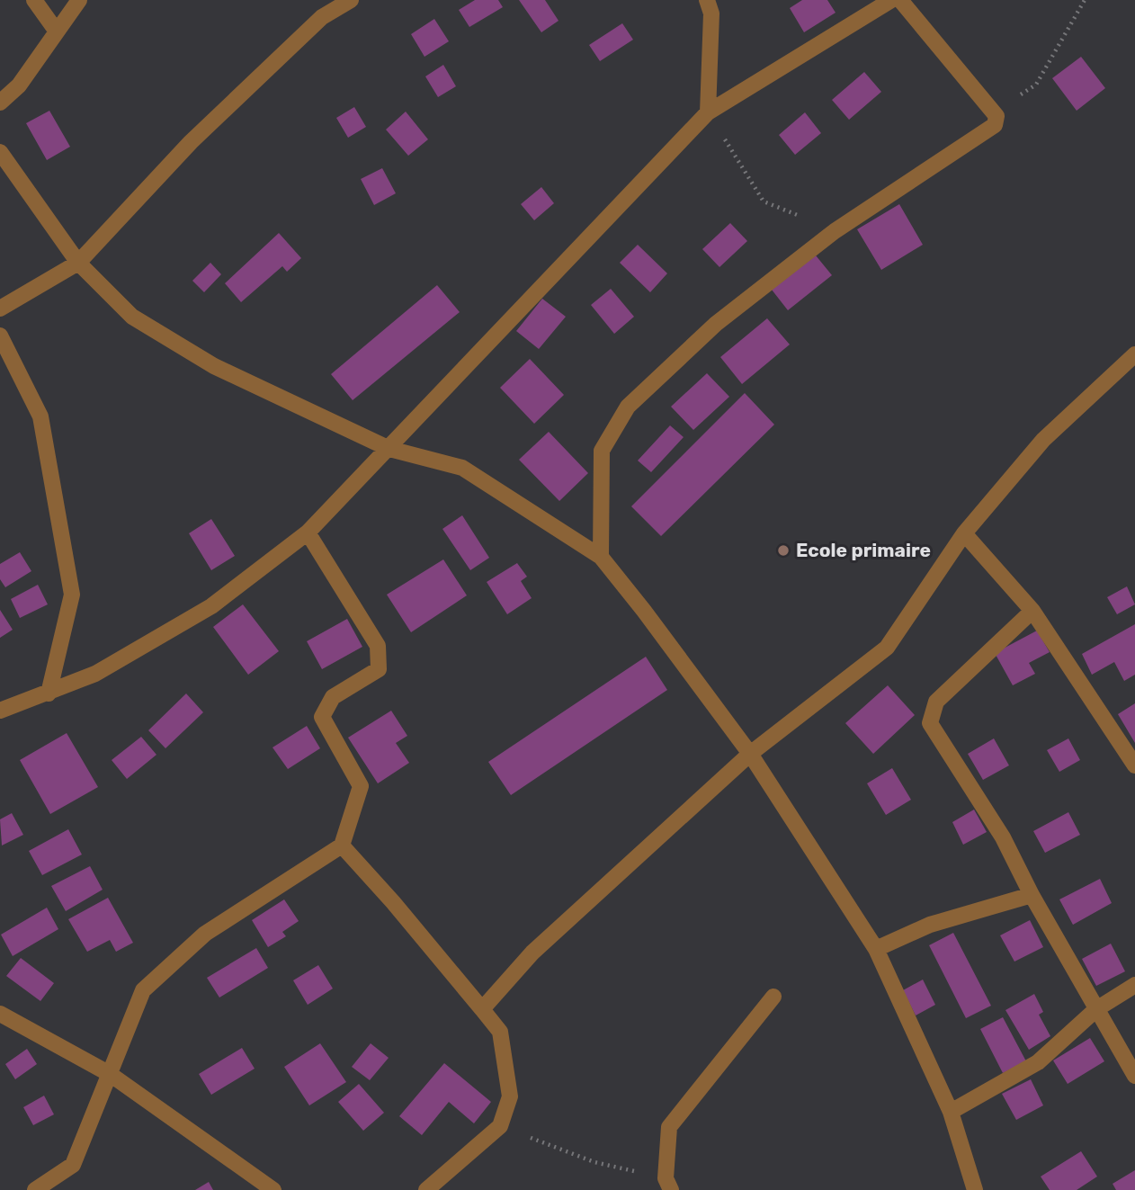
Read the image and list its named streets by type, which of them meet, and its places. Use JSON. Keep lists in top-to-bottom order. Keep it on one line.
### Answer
{"places":["Ecole primaire"]}
